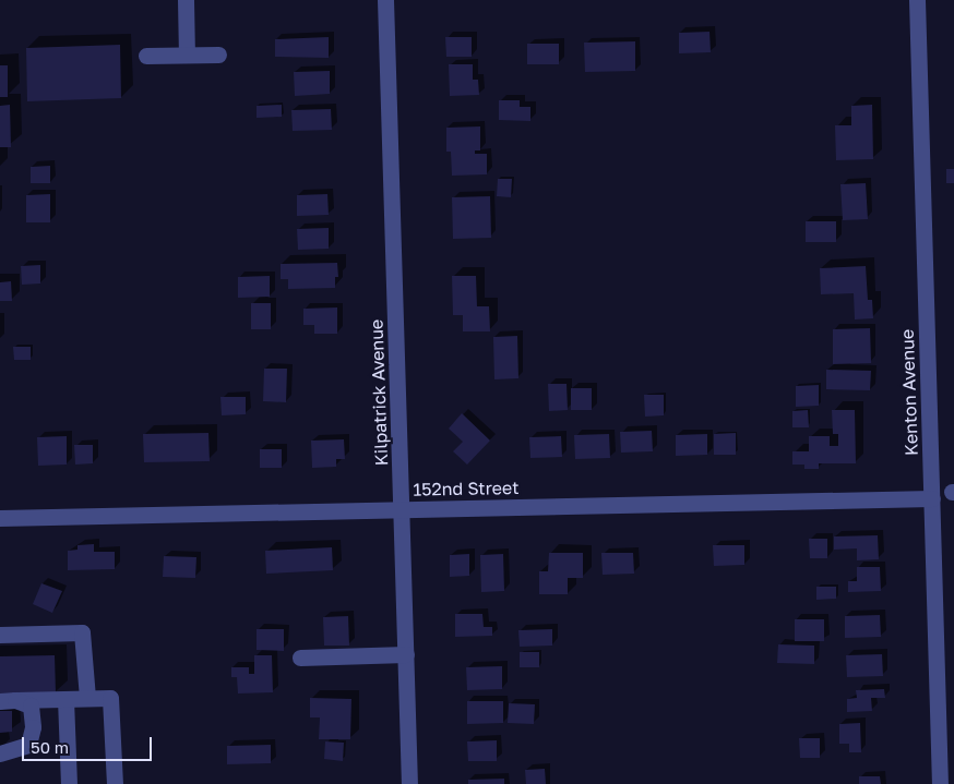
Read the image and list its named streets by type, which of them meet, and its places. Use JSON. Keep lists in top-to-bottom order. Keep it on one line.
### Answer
{"streets":{"street":["Kilpatrick Avenue","Kenton Avenue","152nd Street"]},"crossings":[["Kilpatrick Avenue","152nd Street"],["Kenton Avenue","152nd Street"]],"scale_bar":"50 m"}
